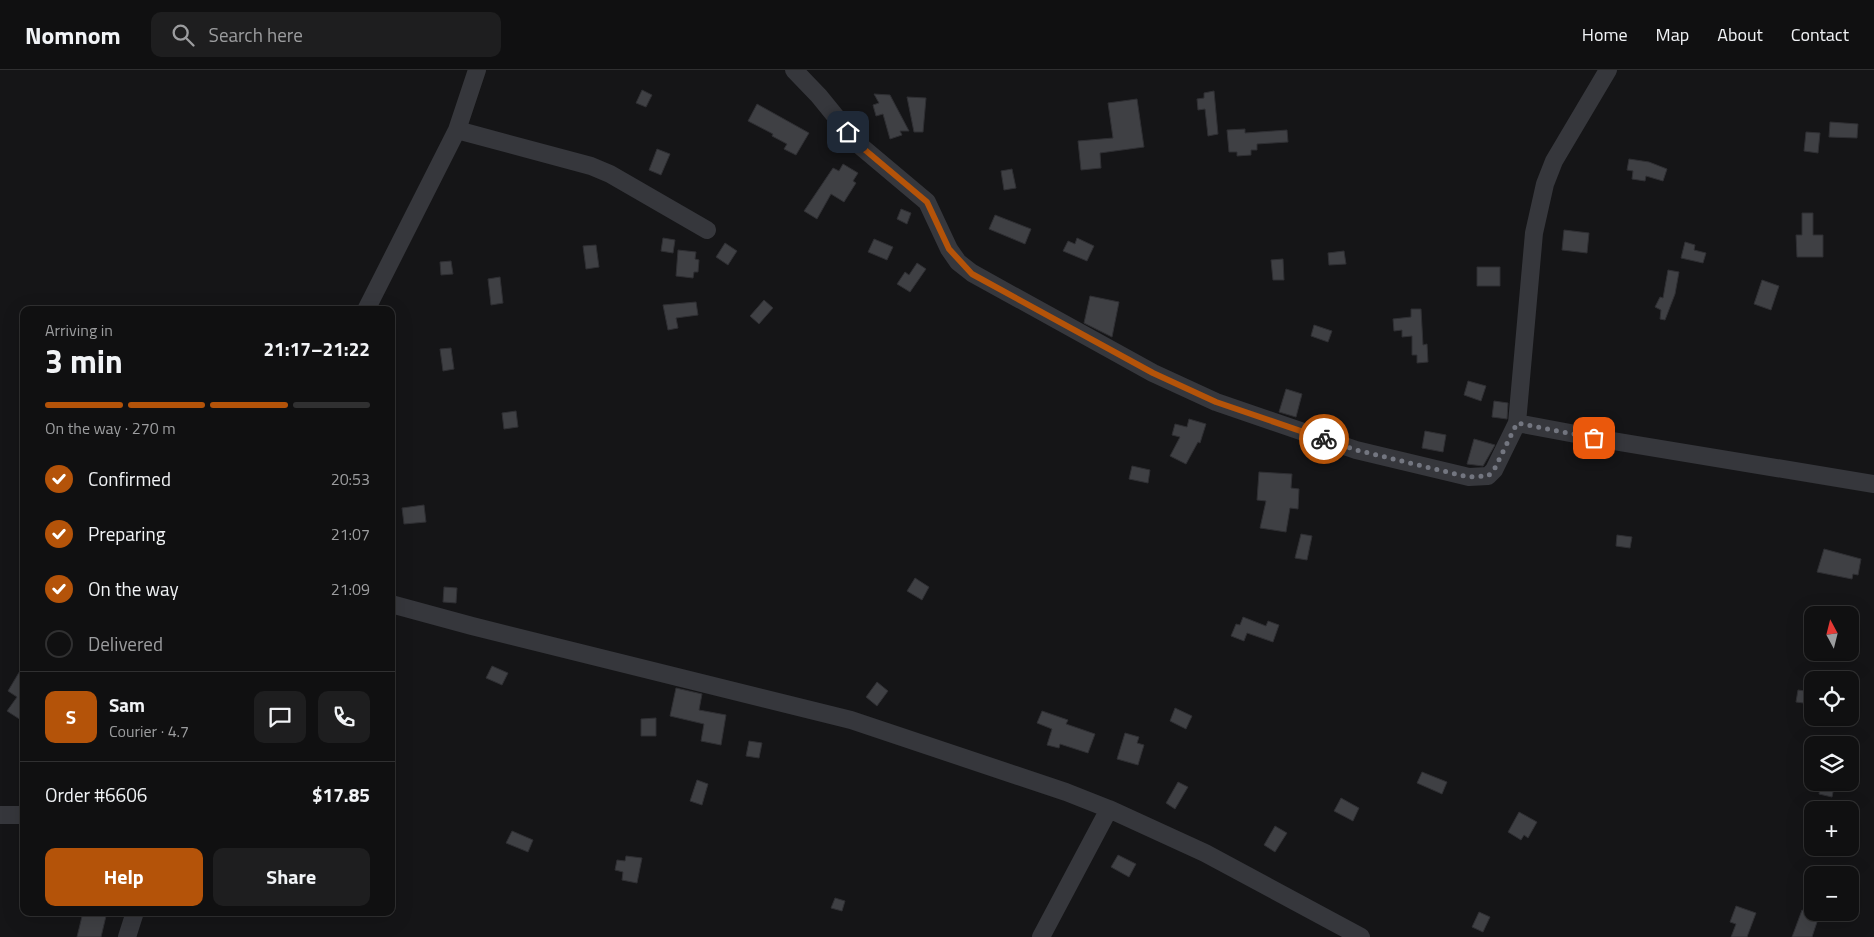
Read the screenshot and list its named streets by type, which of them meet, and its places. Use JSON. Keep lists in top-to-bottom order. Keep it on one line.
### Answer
{"north":"top","page":{"header":"Nomnom","search":"Search here","nav":["Home","Map","About","Contact"],"heading":["3 min","Arriving in","21:17–21:22"],"panel":["Sam","Courier · 4.7","Order #6606","$17.85"],"bar":"On the way · 270 m","list":[["Confirmed","20:53"],["Preparing","21:07"],["On the way","21:09"],"Delivered"],"map_buttons":["+","−"],"round":"S","buttons":["Help","Share"]}}
